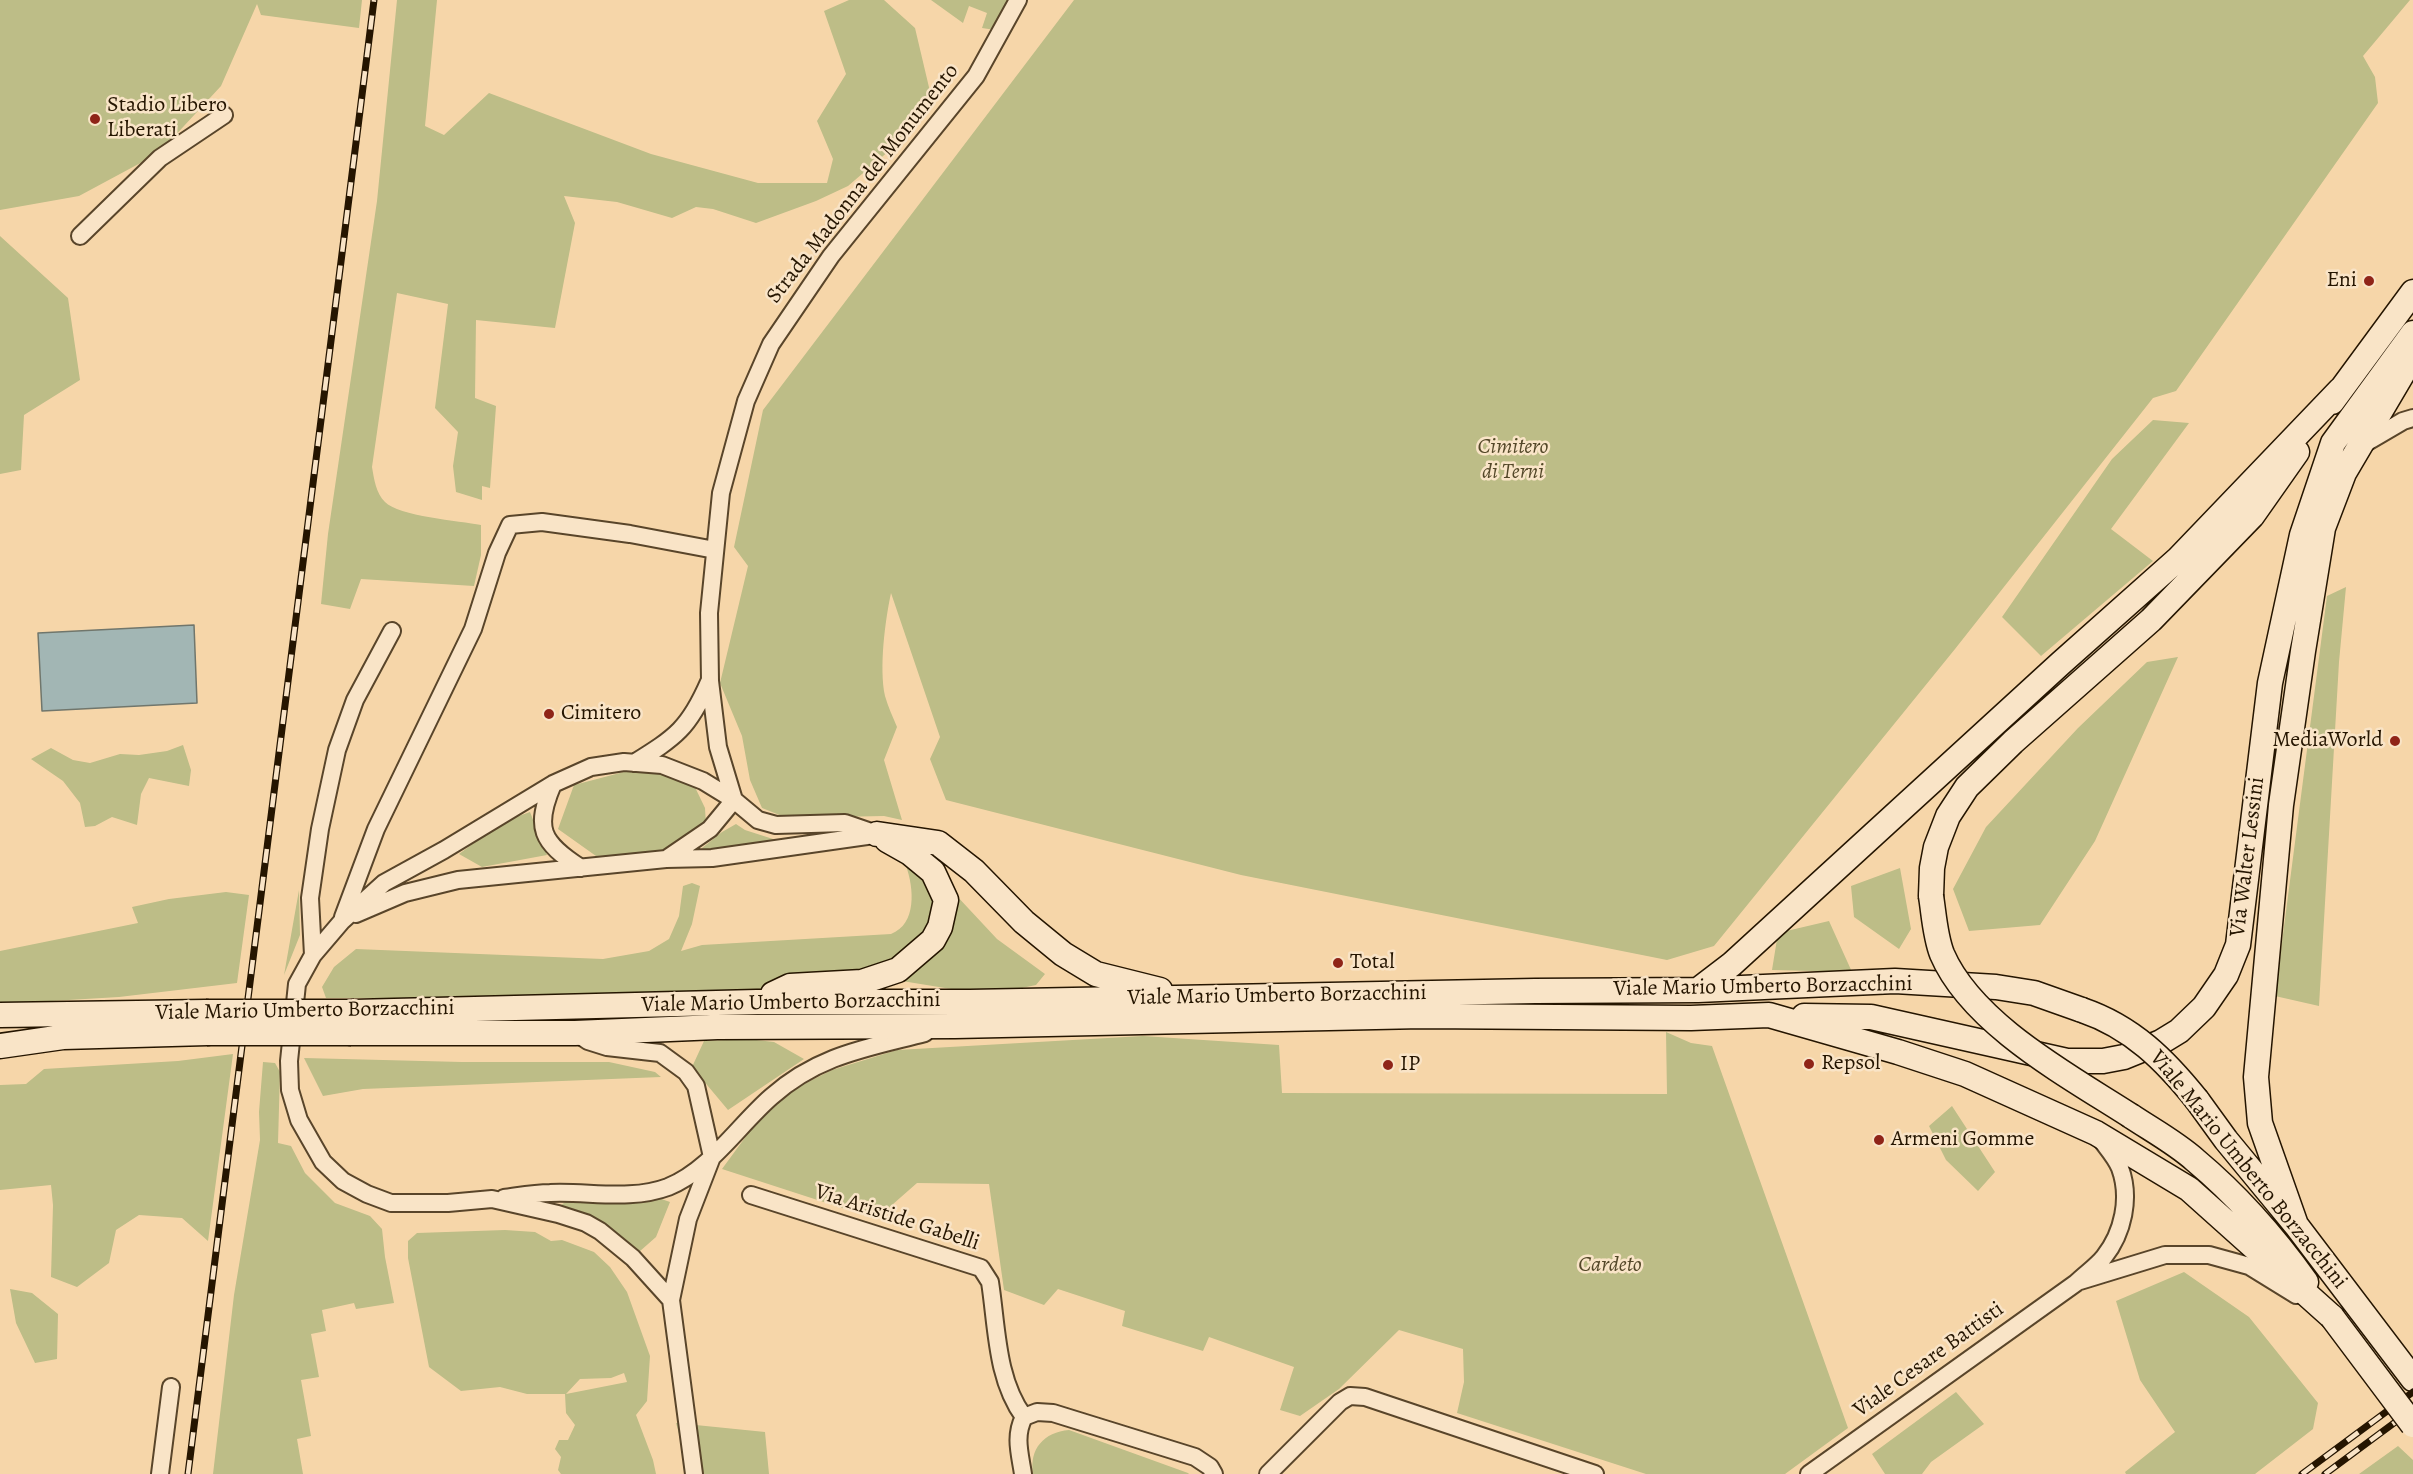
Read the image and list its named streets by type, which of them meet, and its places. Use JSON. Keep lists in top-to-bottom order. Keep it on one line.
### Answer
{"streets":{"main road":["Via Walter Lessini","Viale Mario Umberto Borzacchini"],"street":["Strada Madonna del Monumento","Via Aristide Gabelli","Viale Cesare Battisti"]},"crossings":[["Via Walter Lessini","Viale Mario Umberto Borzacchini"],["Viale Mario Umberto Borzacchini","Viale Cesare Battisti"]],"parks":["Cimitero di Terni","Cardeto"],"places":["Stadio Libero Liberati","Eni","Cimitero","MediaWorld","Total","Repsol","IP","Armeni Gomme"]}
